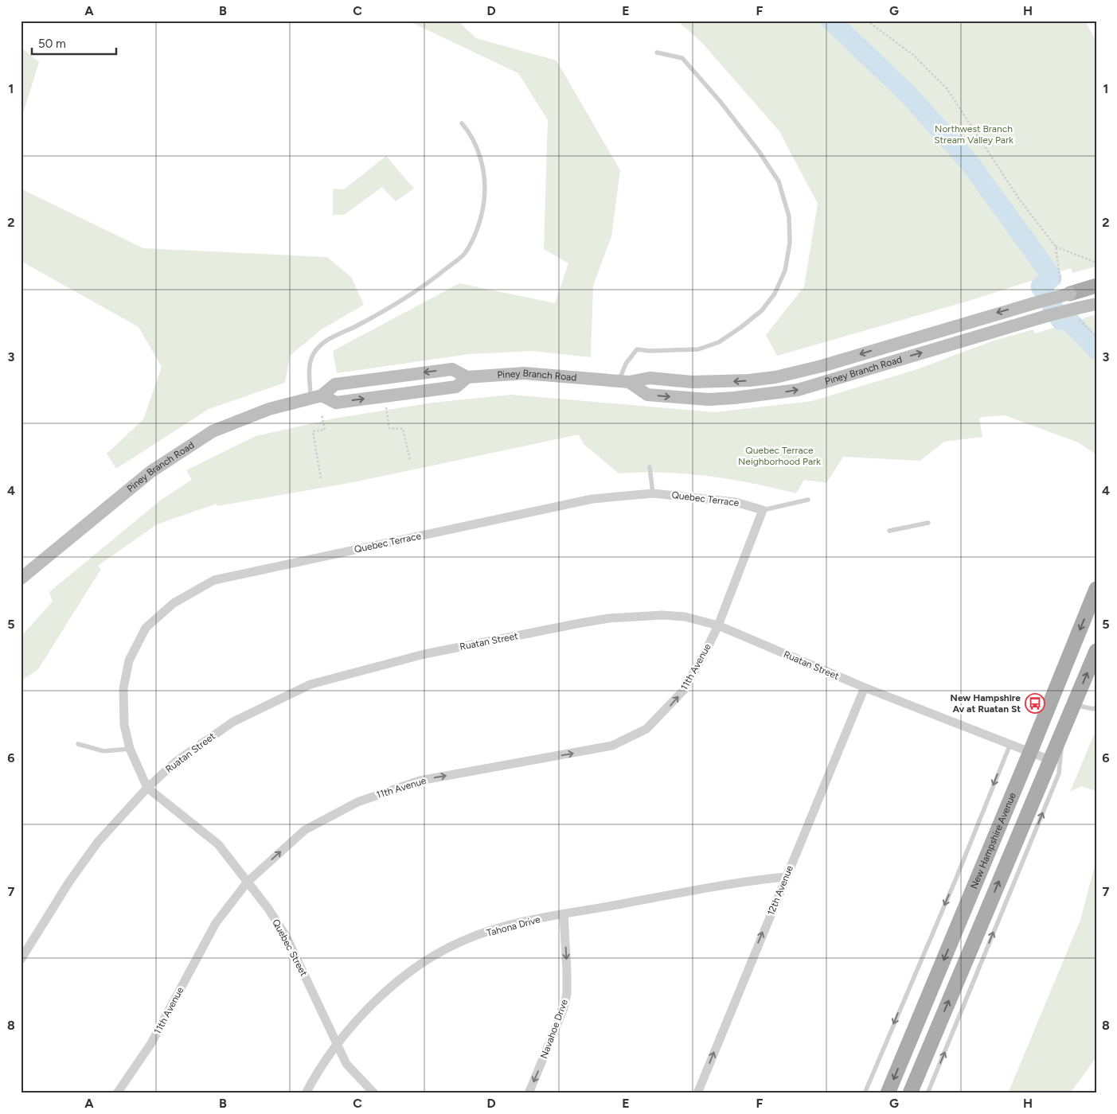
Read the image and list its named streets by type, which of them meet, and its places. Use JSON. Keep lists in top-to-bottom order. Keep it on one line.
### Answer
{"streets":{"main road":["Piney Branch Road","New Hampshire Avenue"],"street":["Quebec Terrace","Ruatan Street","11th Avenue","12th Avenue","Tahona Drive","Quebec Street","Navahoe Drive"]},"crossings":[["Quebec Terrace","Ruatan Street"],["Quebec Terrace","11th Avenue"],["Quebec Terrace","Quebec Street"],["Ruatan Street","11th Avenue"],["Ruatan Street","New Hampshire Avenue"],["Ruatan Street","12th Avenue"],["Ruatan Street","Quebec Street"],["11th Avenue","Quebec Street"],["12th Avenue","Tahona Drive"],["Tahona Drive","Quebec Street"],["Tahona Drive","Navahoe Drive"]],"one_way":["11th Avenue","12th Avenue","Navahoe Drive"],"parks":["Northwest Branch Stream Valley Park","Quebec Terrace Neighborhood Park"],"places":{"bus stop":["New Hampshire Av at Ruatan St"]},"scale_bar":"50 m","grid":{"columns":["A","B","C","D","E","F","G","H"],"rows":["1","2","3","4","5","6","7","8"]}}
